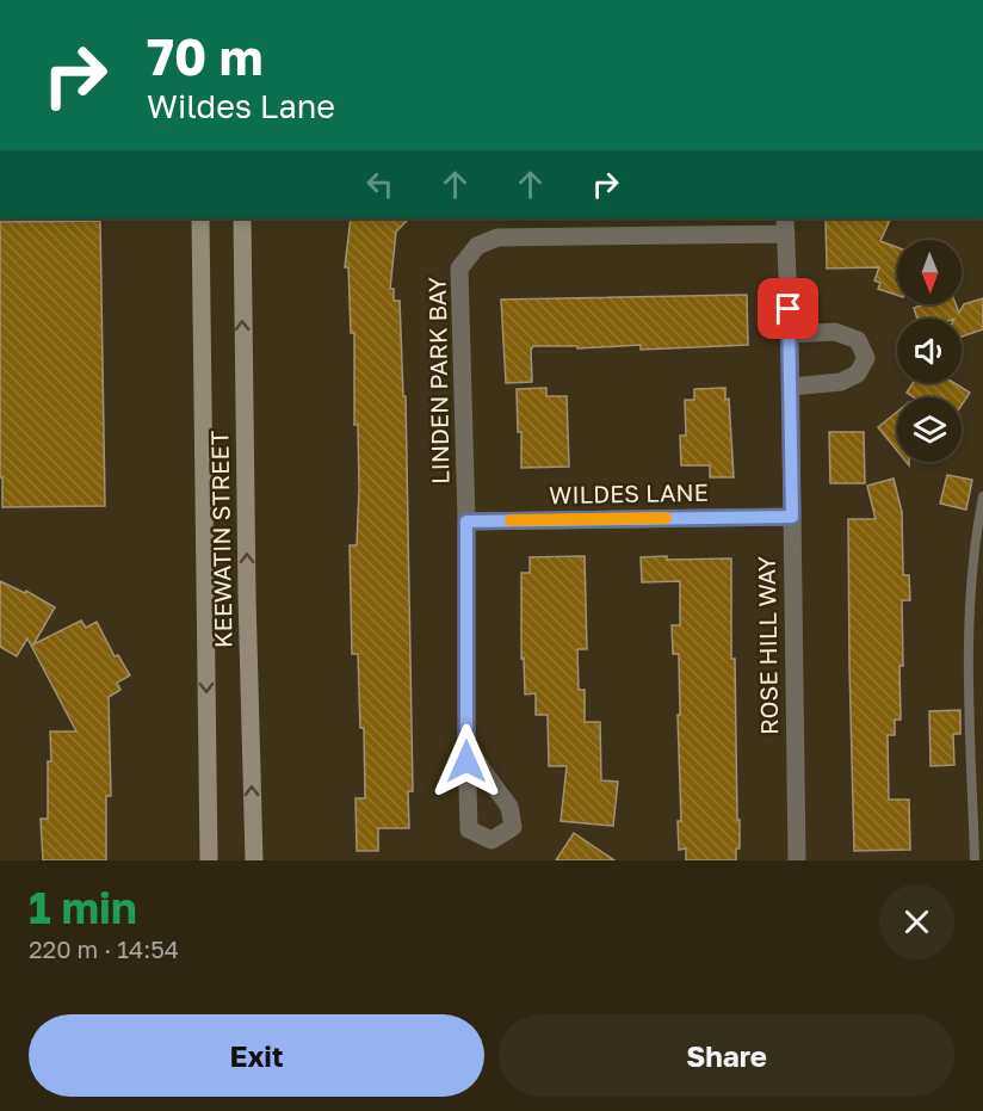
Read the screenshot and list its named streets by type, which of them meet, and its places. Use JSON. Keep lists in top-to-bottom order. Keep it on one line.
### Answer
{"streets":{"street":["LINDEN PARK BAY","WILDES LANE","KEEWATIN STREET","ROSE HILL WAY"]},"crossings":[["LINDEN PARK BAY","WILDES LANE"],["LINDEN PARK BAY","ROSE HILL WAY"],["WILDES LANE","ROSE HILL WAY"]],"north":"bottom","page":{"turn":["70 m","Wildes Lane"],"heading":["1 min","220 m · 14:54"],"buttons":["Exit","Share"]}}
